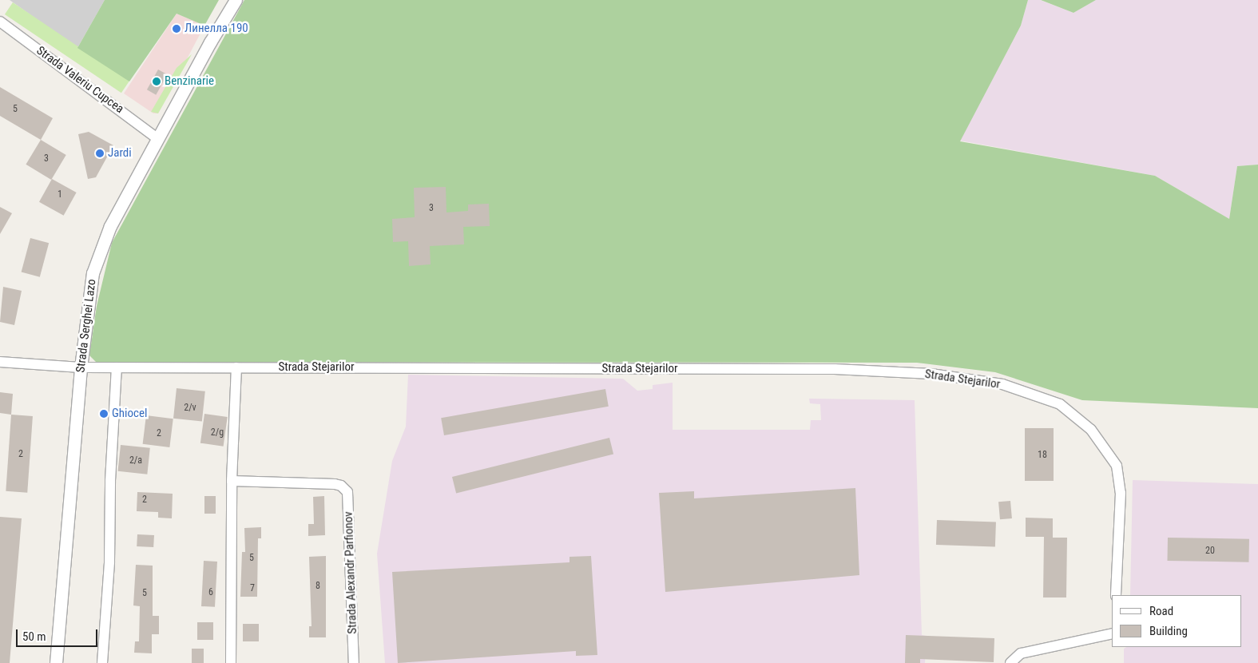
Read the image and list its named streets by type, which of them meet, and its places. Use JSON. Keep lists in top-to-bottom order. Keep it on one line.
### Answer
{"streets":{"street":["Strada Valeriu Cupcea","Strada Serghei Lazo","Strada Stejarilor","Strada Alexandr Parfionov"]},"crossings":[["Strada Valeriu Cupcea","Strada Serghei Lazo"],["Strada Serghei Lazo","Strada Stejarilor"]],"places":["Линелла 190","Benzinarie","Jardi","Ghiocel"],"house_numbers":["5","3","1","3","2/v","2/g","2","2","18","2/a","2","20","5","8","7","6","5"],"legend":["Road","Building"],"scale_bar":"50 m"}
